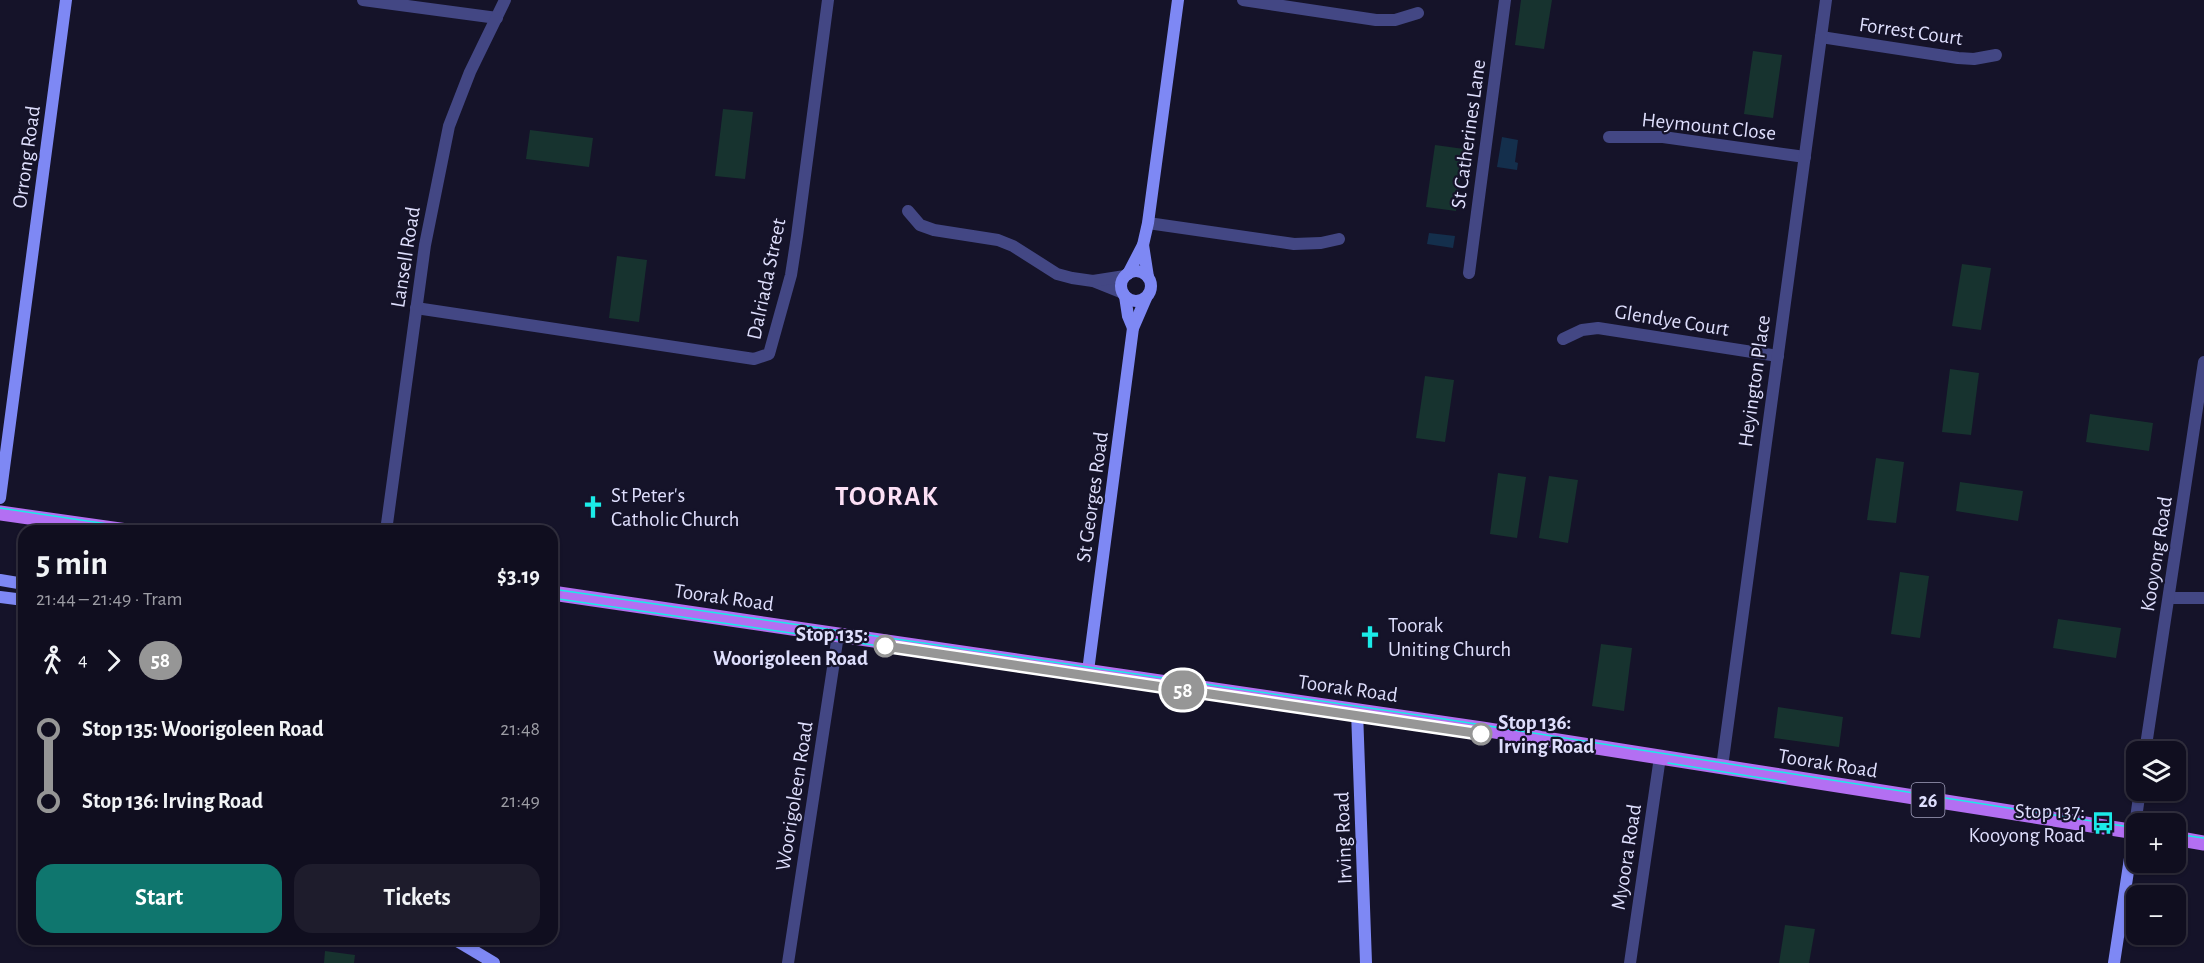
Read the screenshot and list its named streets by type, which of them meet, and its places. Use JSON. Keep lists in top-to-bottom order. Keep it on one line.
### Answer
{"streets":{"main road":["Toorak Road","26"],"street":["Forrest Court","Heymount Close","St Catherines Lane","Orrong Road","Lansell Road","Dalriada Street","Glendye Court","Heyington Place","St Georges Road","Kooyong Road","Woorigoleen Road","Irving Road","Myoora Road"]},"crossings":[["Forrest Court","Heyington Place"],["Heymount Close","Heyington Place"],["Lansell Road","Dalriada Street"],["Glendye Court","Heyington Place"],["Heyington Place","Toorak Road"],["St Georges Road","Toorak Road"],["Toorak Road","Woorigoleen Road"],["Toorak Road","Irving Road"],["Toorak Road","Myoora Road"]],"districts":["TOORAK"],"places":{"church":["St Peter's Catholic Church","Toorak Uniting Church"],"other":["Stop 135: Woorigoleen Road","Stop 136: Irving Road"],"bus stop":["Stop 137: Kooyong Road"]},"lines":["tram line 58"],"page":{"on_map":"58","heading":["5 min","21:44 – 21:49 · Tram","$3.19"],"legs":["4","58"],"list":[{"name":"Stop 135: Woorigoleen Road","value":"21:48"},{"name":"Stop 136: Irving Road","value":"21:49"}],"map_buttons":["+","−"],"buttons":["Start","Tickets"]}}
